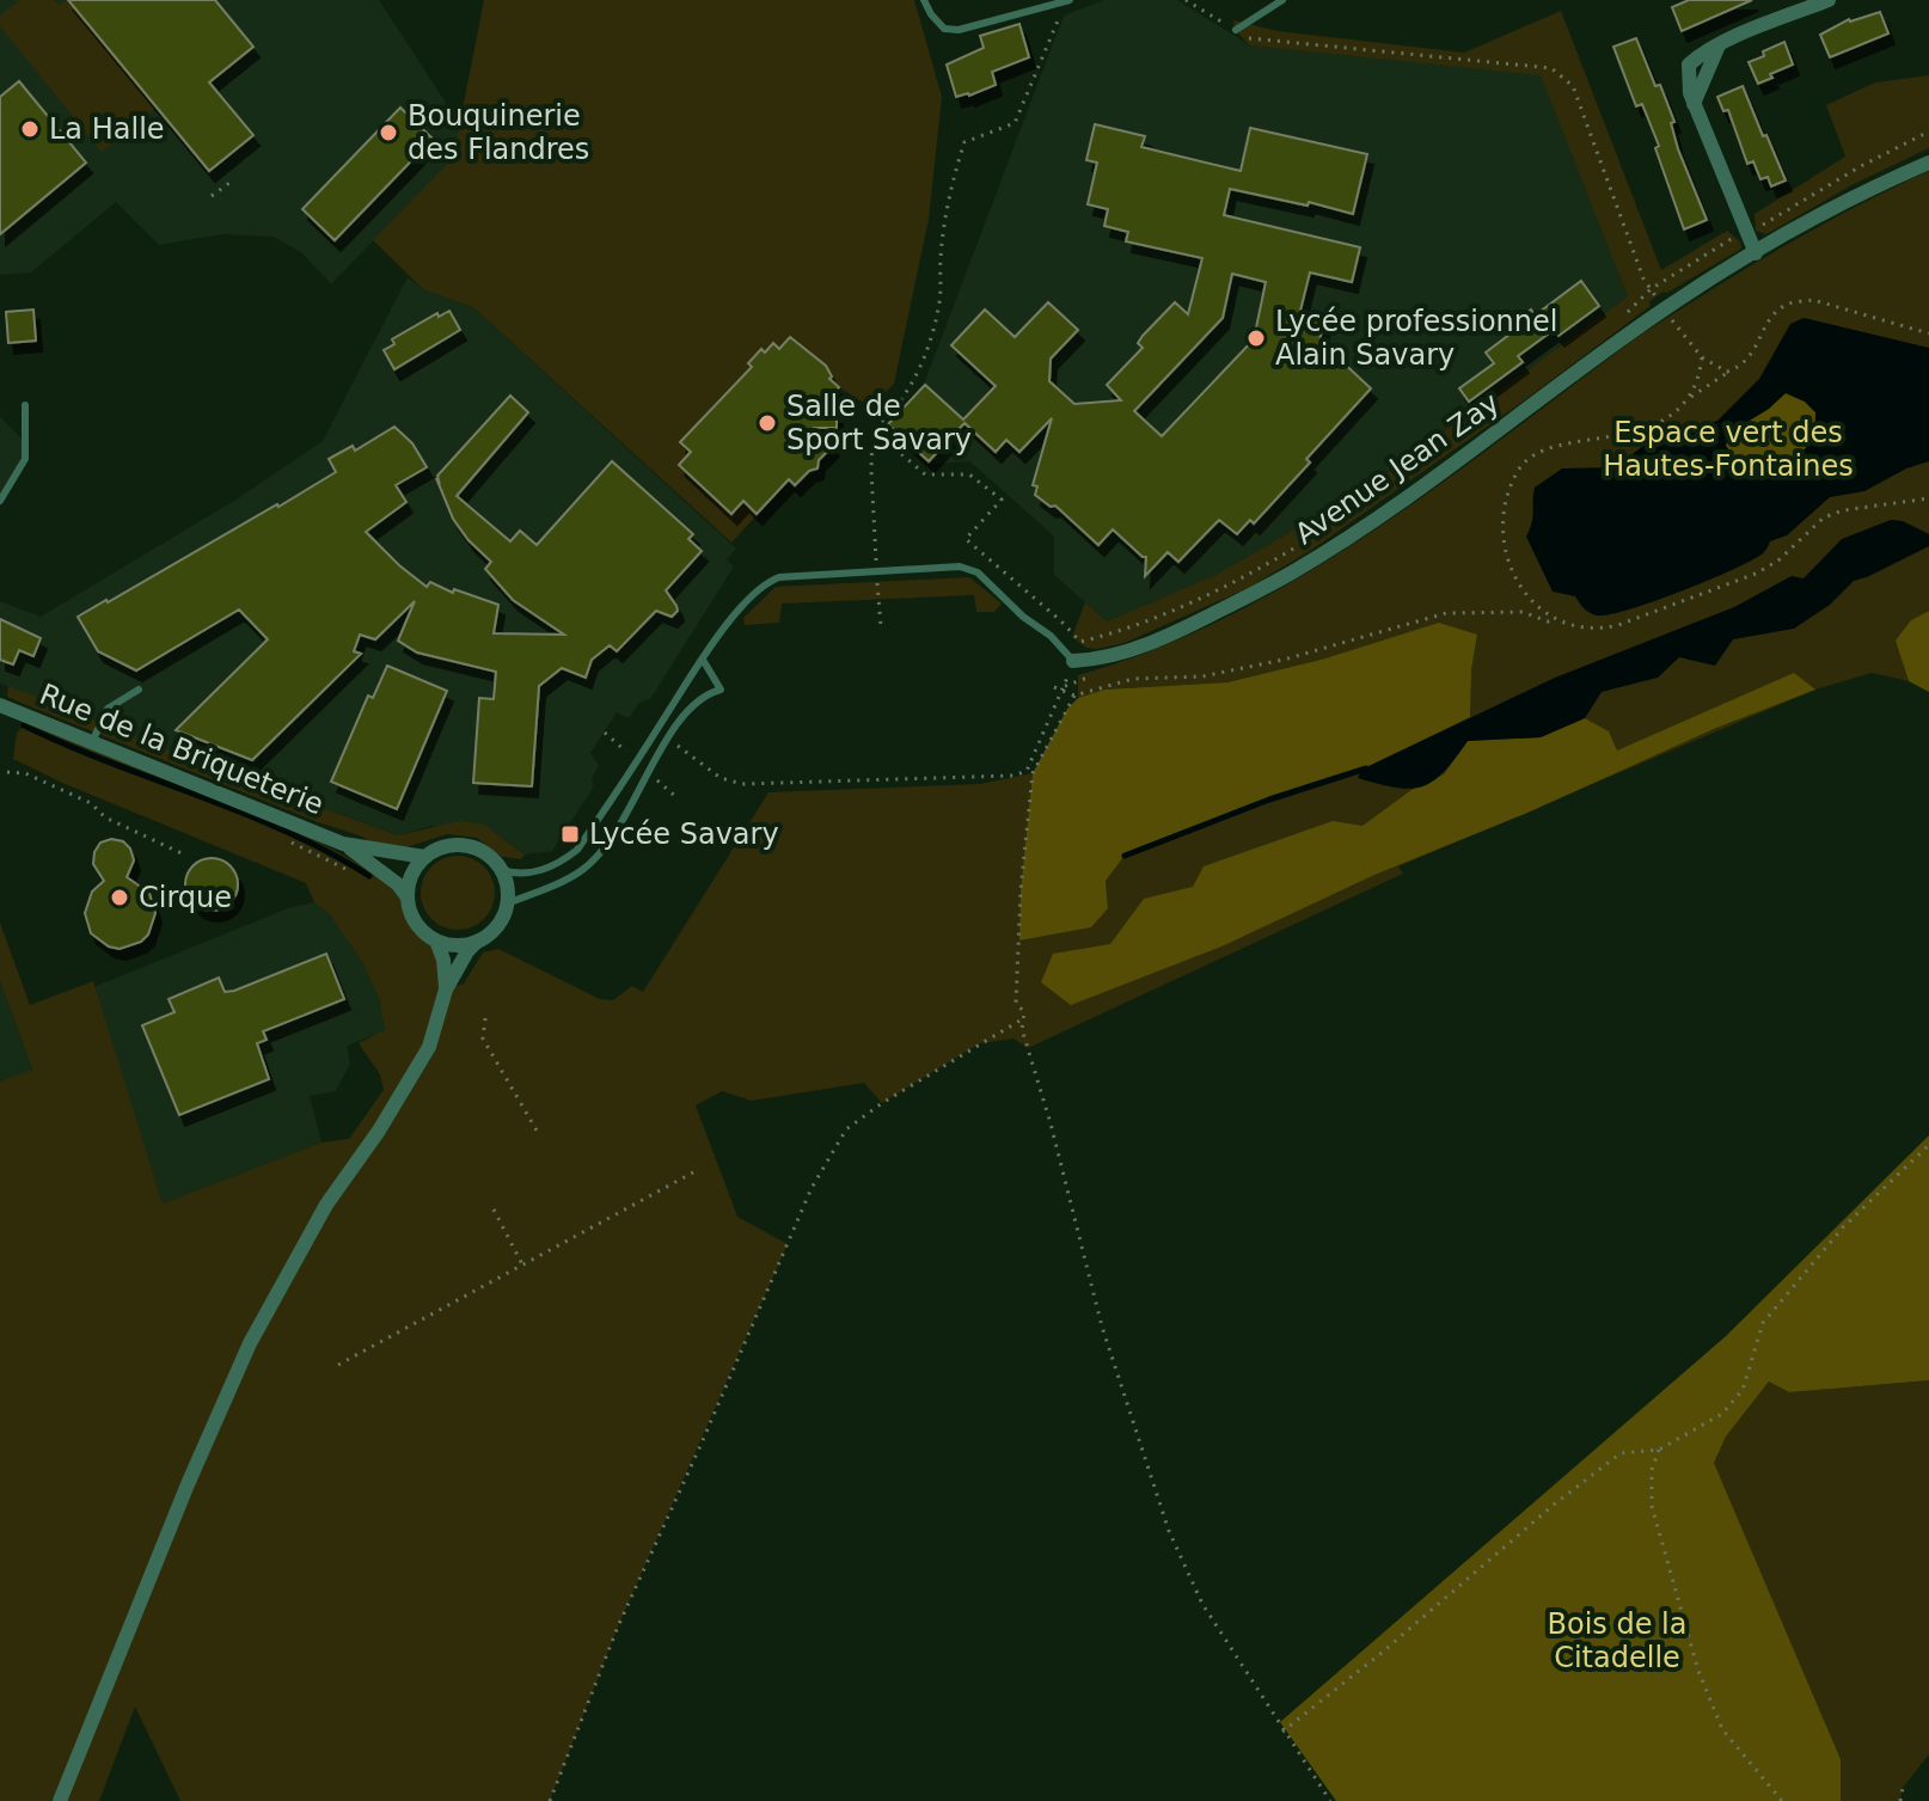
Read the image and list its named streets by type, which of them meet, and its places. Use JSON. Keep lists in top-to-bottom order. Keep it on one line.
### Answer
{"streets":{"street":["Avenue Jean Zay","Rue de la Briqueterie"]},"parks":["Espace vert des Hautes-Fontaines","Bois de la Citadelle"],"places":{"other":["La Halle","Bouquinerie des Flandres","Lycée professionnel Alain Savary","Salle de Sport Savary","Cirque"],"transit":["Lycée Savary"]}}
